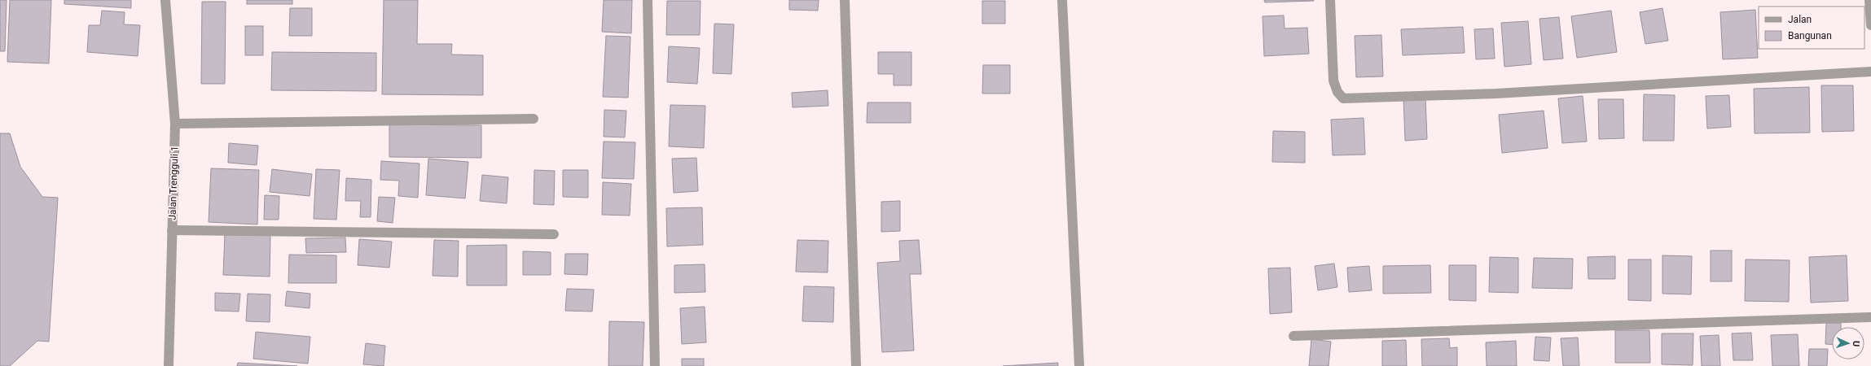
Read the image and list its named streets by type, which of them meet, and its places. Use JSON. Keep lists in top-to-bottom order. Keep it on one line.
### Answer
{"streets":{"street":["Jalan Trengguli 1"]},"legend":["Jalan","Bangunan"],"north":"right"}
